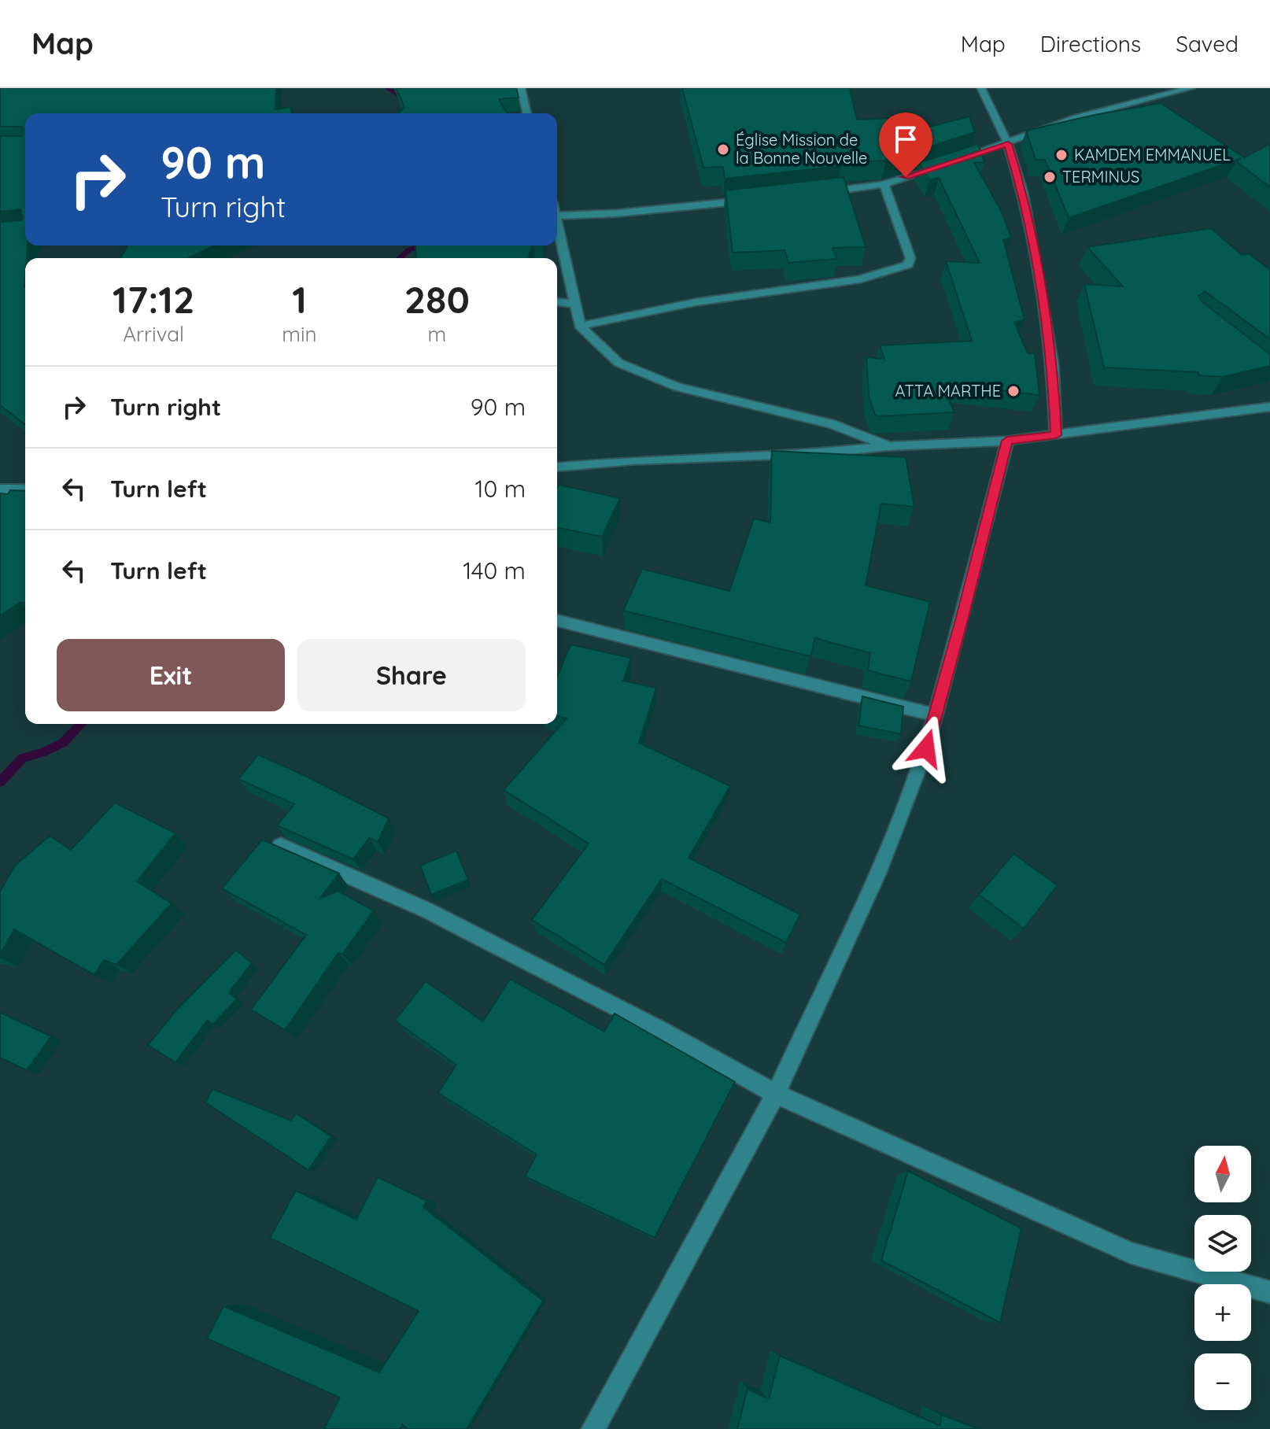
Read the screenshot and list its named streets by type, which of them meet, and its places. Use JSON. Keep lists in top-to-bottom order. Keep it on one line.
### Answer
{"places":["Église Mission de la Bonne Nouvelle","KAMDEM EMMANUEL","TERMINUS","ATTA MARTHE"],"north":"top","page":{"header":"Map","nav":["Map","Directions","Saved"],"turn":["90 m","Turn right"],"eta":["17:12","Arrival","1","min","280","m"],"list":[{"name":"Turn right","value":"90 m"},{"name":"Turn left","value":"10 m"},{"name":"Turn left","value":"140 m"}],"buttons":["Exit","Share"],"map_buttons":["+","−"]}}
